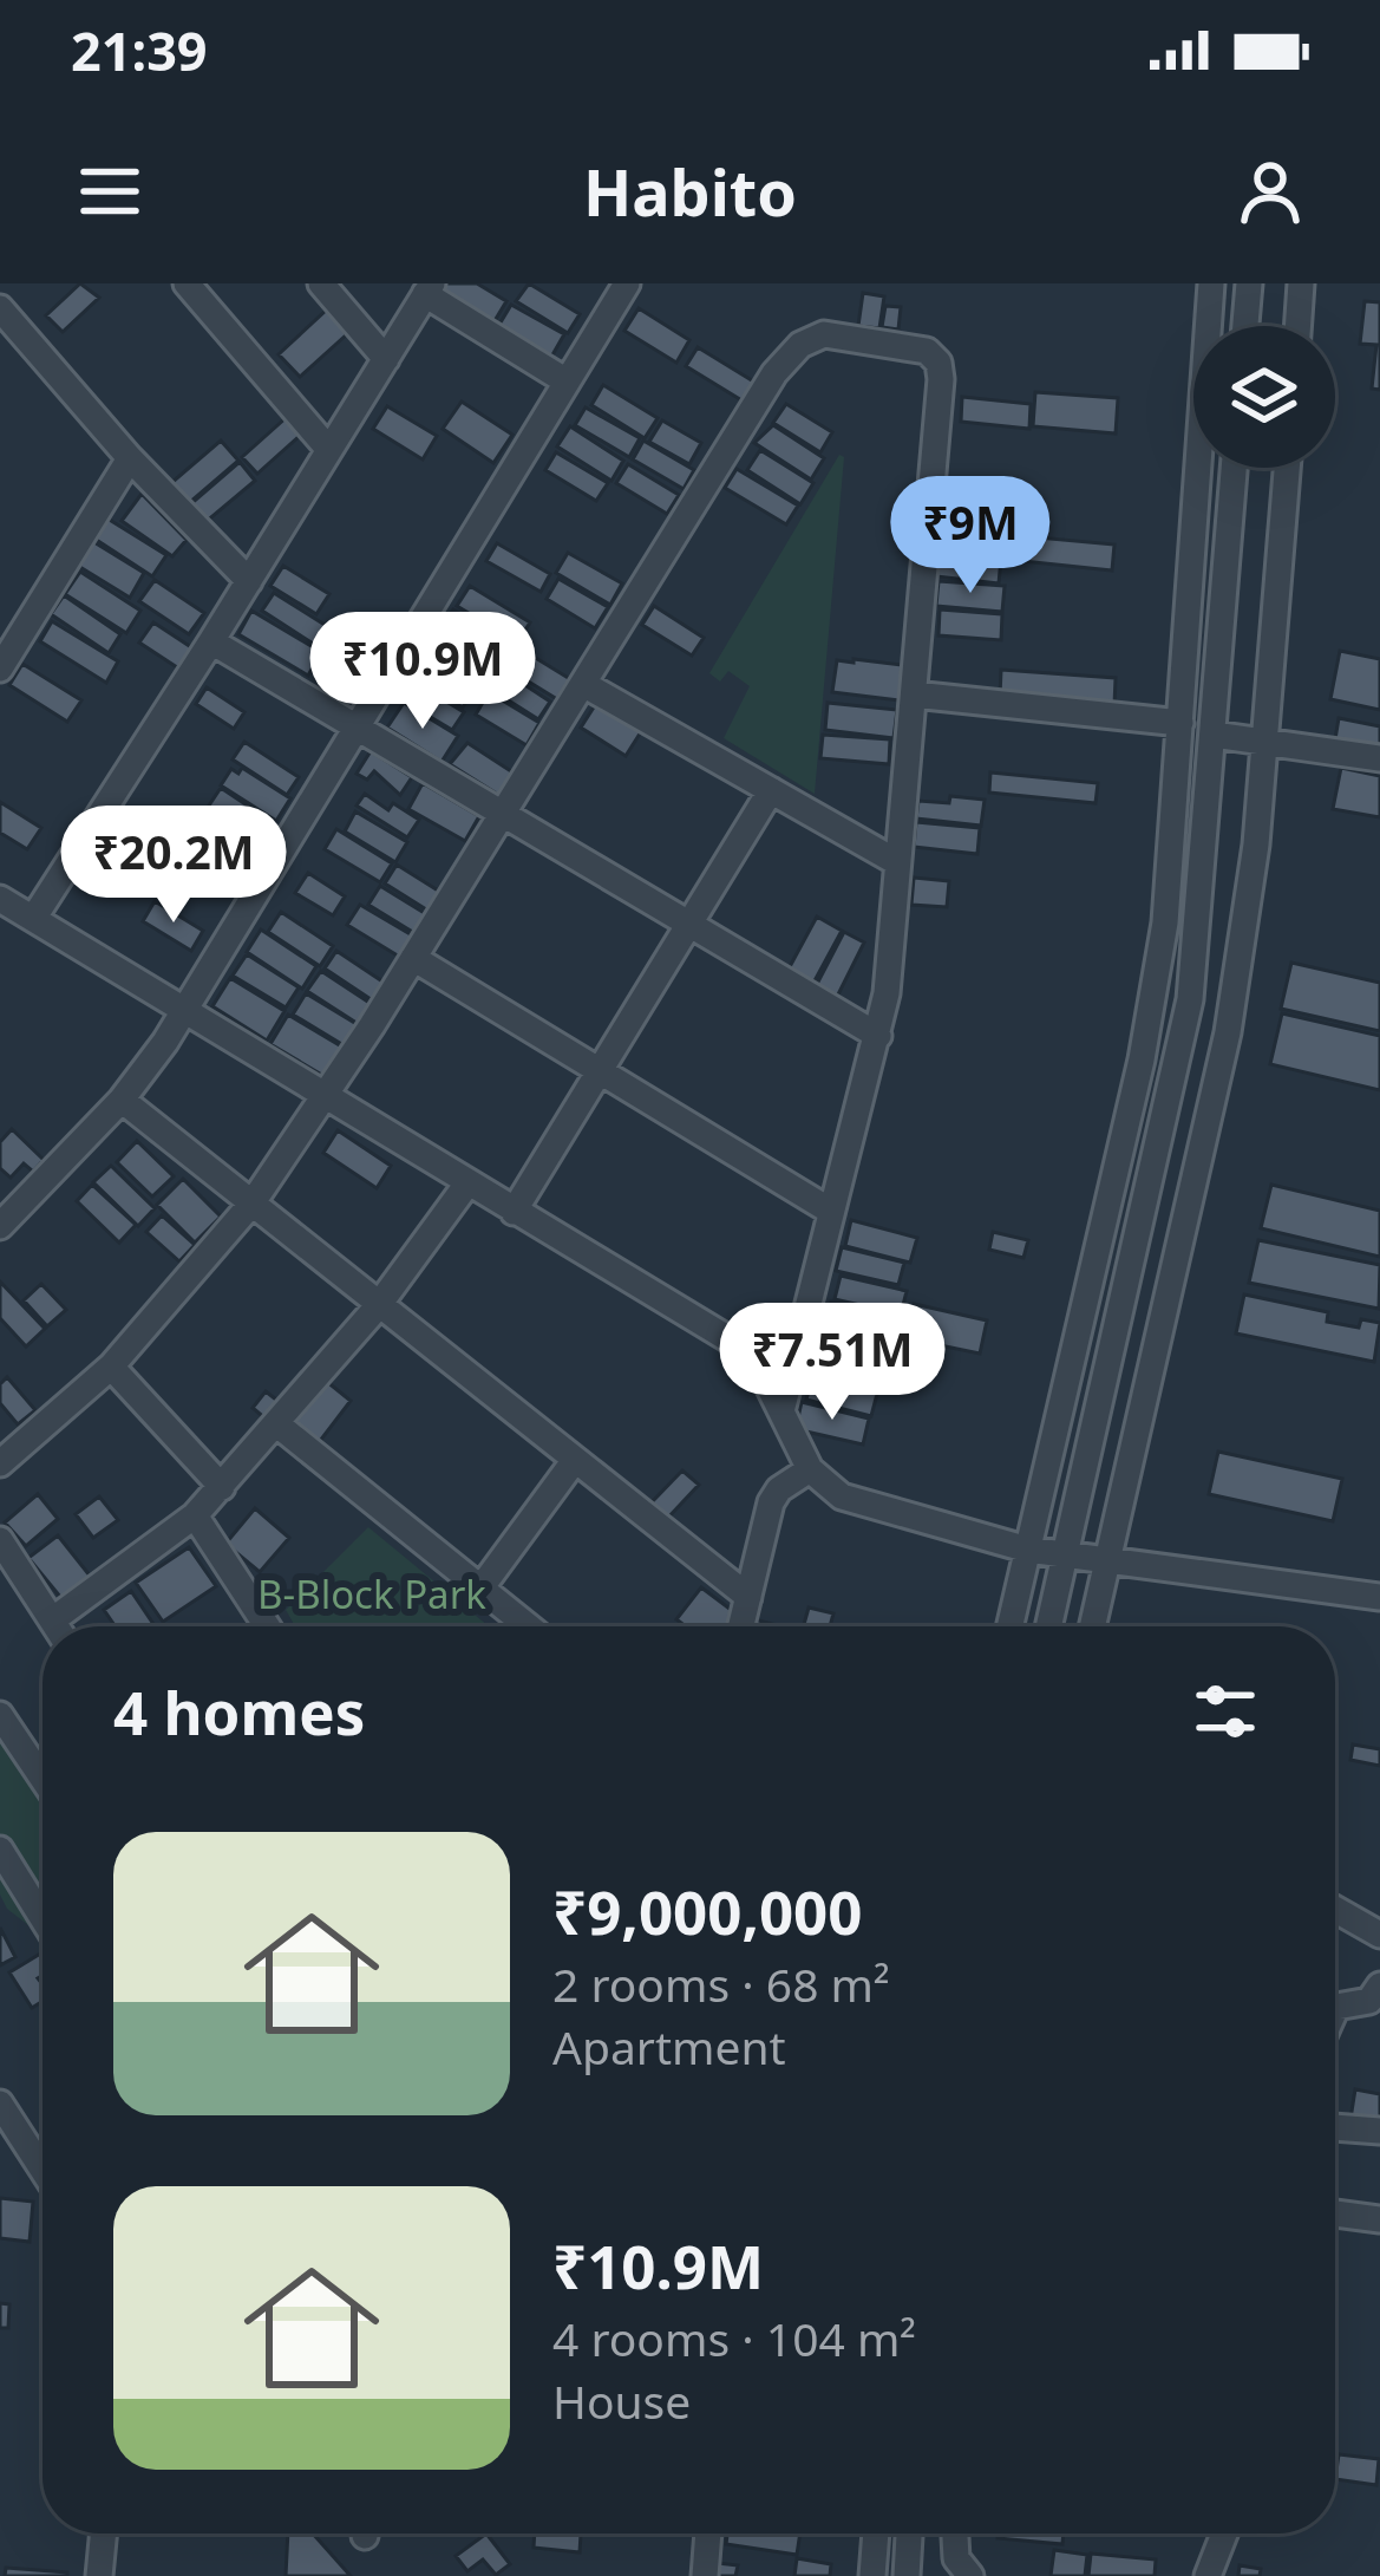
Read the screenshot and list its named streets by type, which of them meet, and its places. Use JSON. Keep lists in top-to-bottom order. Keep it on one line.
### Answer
{"parks":["B-Block Park"],"page":{"status":"21:39","header":"Habito","price":["₹9M","₹10.9M","₹20.2M","₹7.51M"],"heading":"4 homes","list":[{"name":"₹9,000,000","note":"2 rooms · 68 m² · Apartment"},{"name":"₹10.9M","note":"4 rooms · 104 m² · House"}]}}
